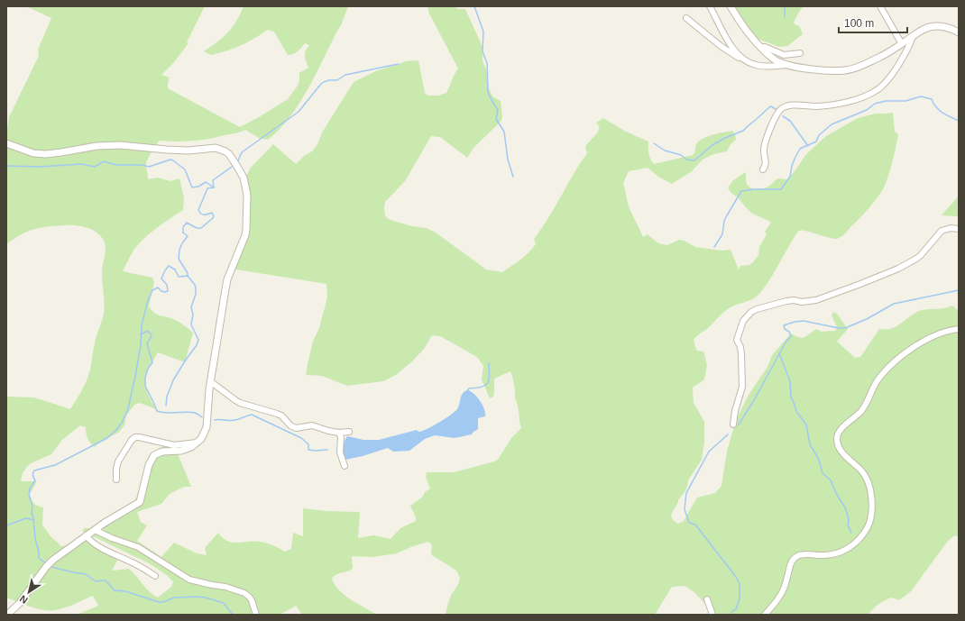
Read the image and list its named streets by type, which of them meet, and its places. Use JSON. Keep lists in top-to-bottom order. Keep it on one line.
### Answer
{"scale_bar":"100 m","north":"bottom left"}
